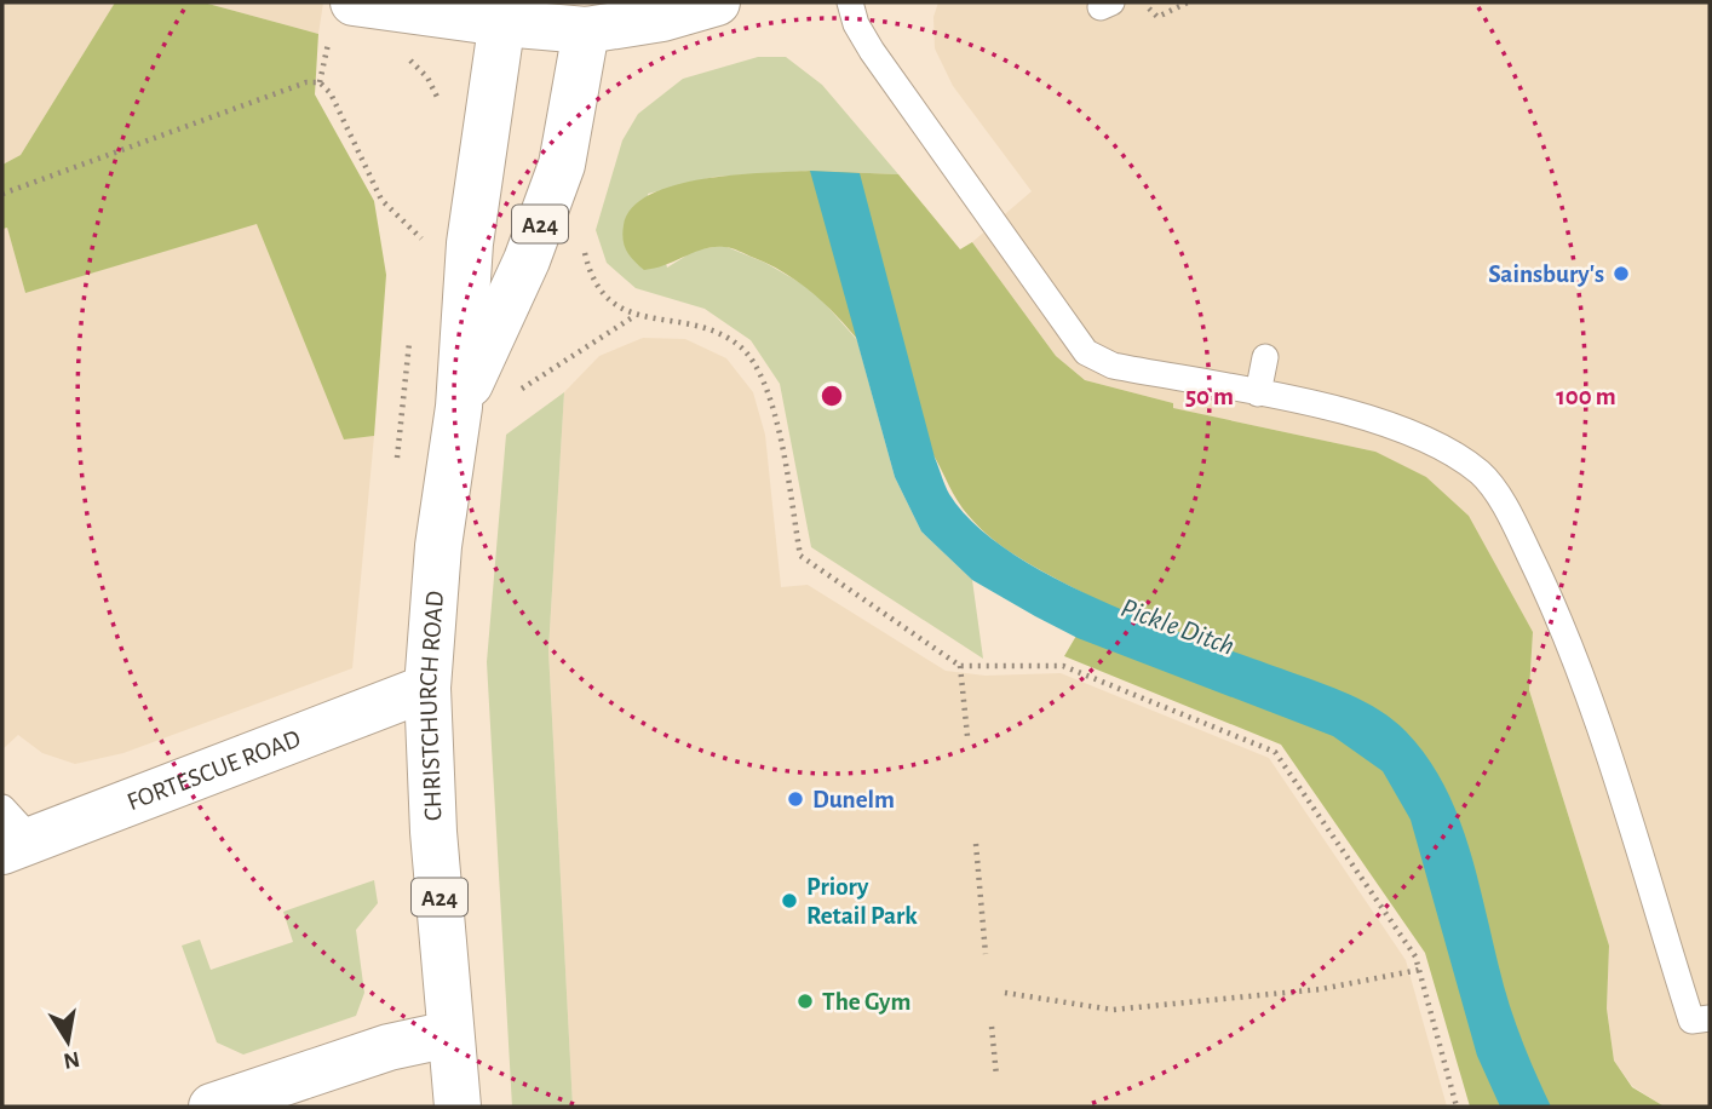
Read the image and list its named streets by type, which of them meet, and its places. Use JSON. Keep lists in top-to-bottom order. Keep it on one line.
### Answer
{"streets":{"main road":["A24","CHRISTCHURCH ROAD","FORTESCUE ROAD"]},"crossings":[["CHRISTCHURCH ROAD","FORTESCUE ROAD"]],"water":["Pickle Ditch"],"places":["Sainsbury's","Dunelm","Priory Retail Park","The Gym"],"north":"bottom","rings":["50 m","100 m"]}
